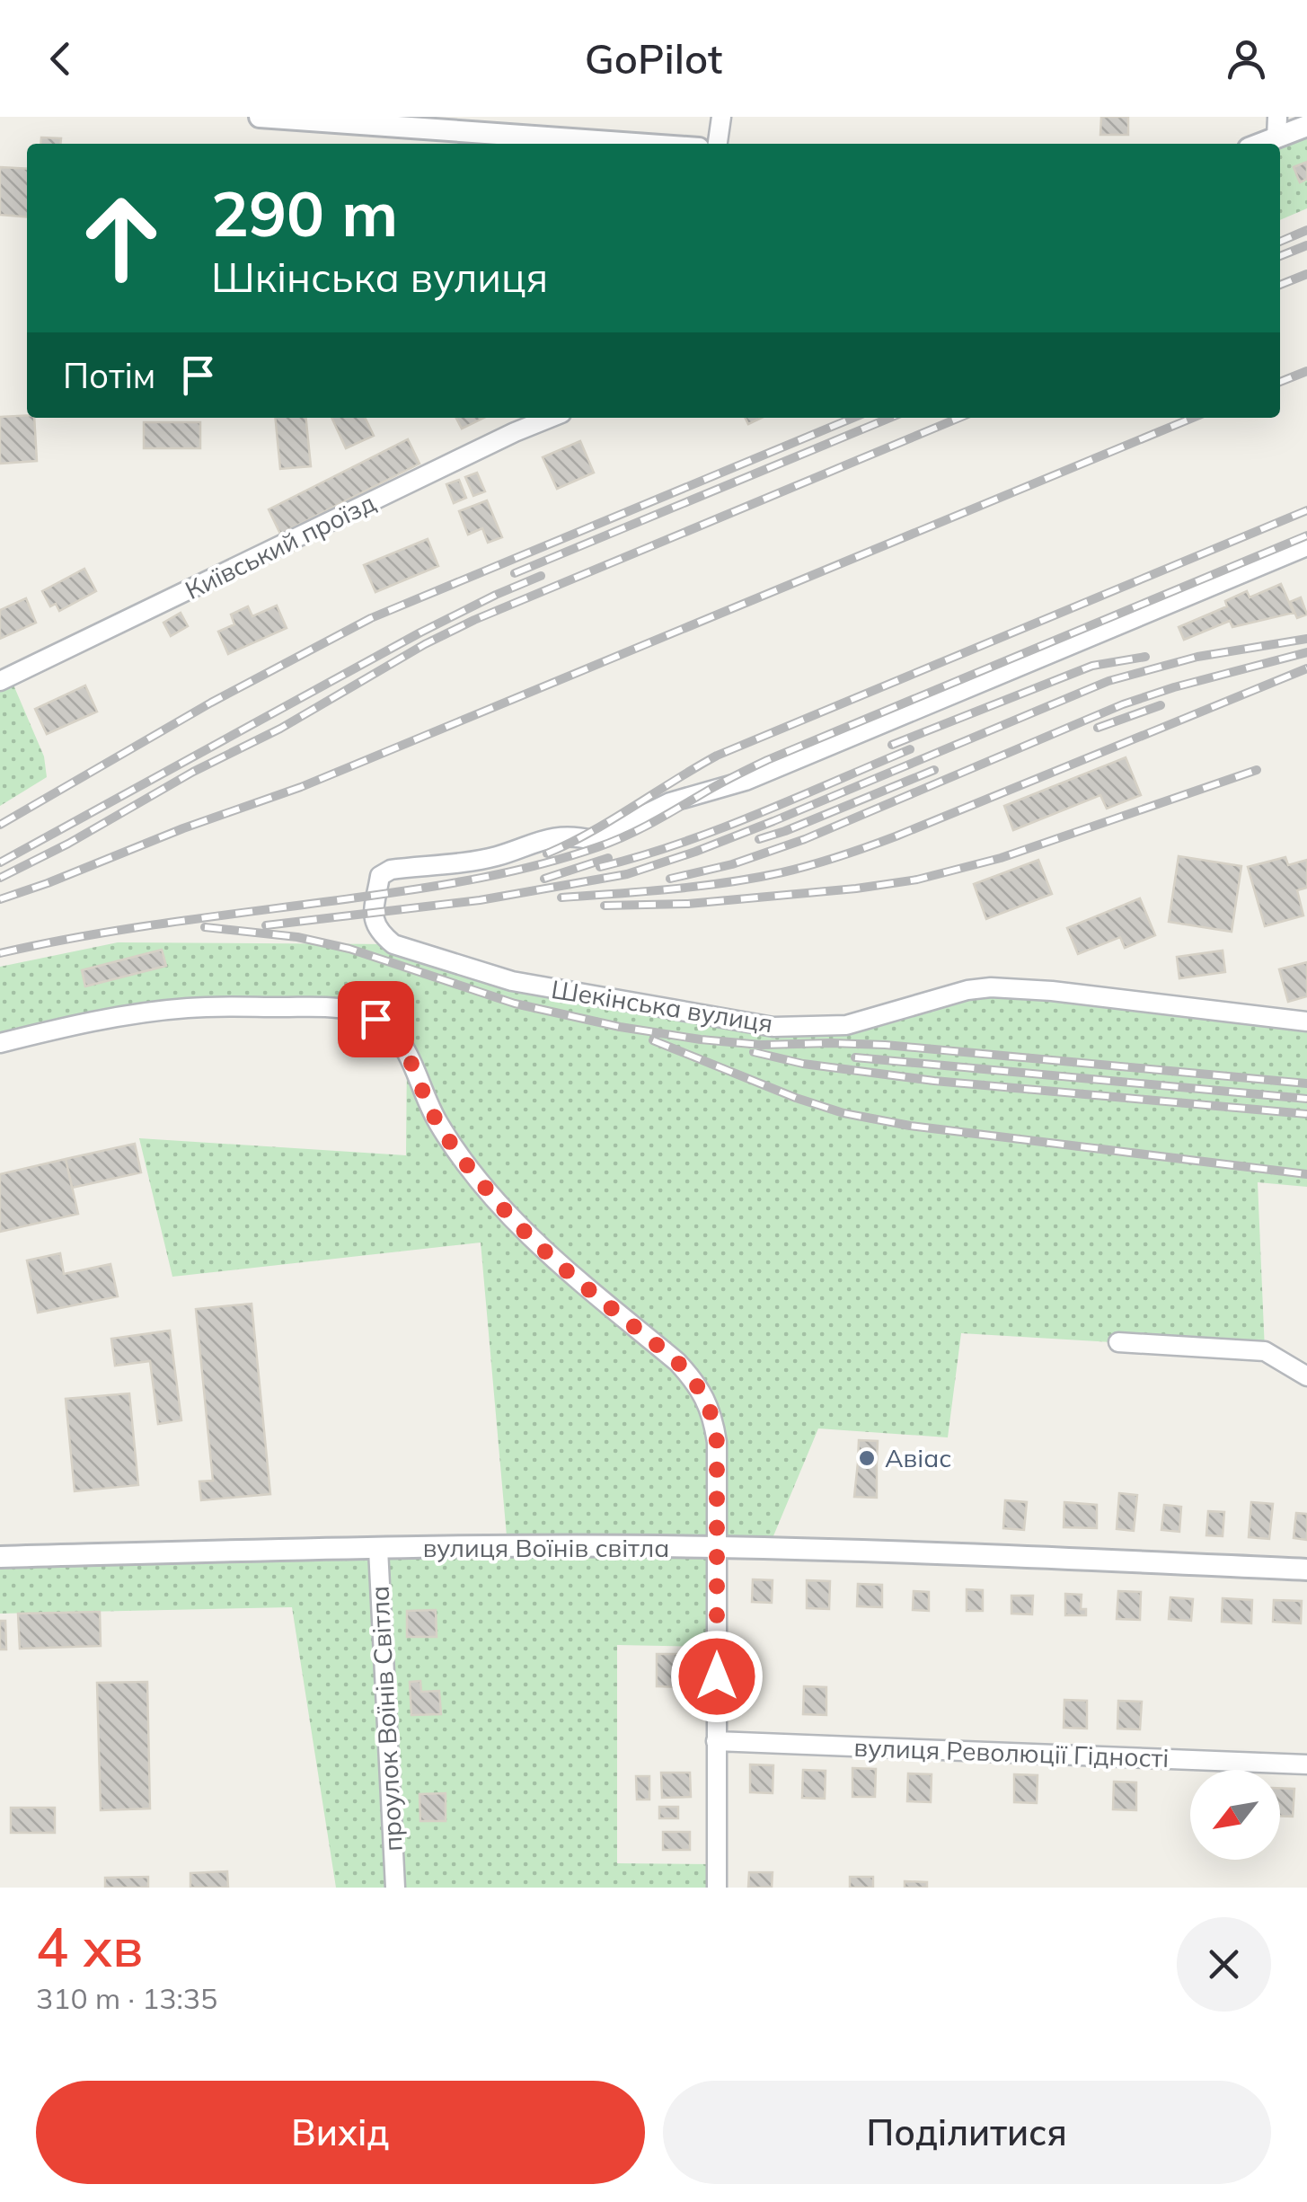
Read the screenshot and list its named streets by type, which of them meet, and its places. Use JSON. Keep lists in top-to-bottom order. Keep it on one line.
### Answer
{"streets":{"street":["Київський проїзд","Шекінська вулиця","вулиця Воїнів світла","проулок Воїнів Світла","вулиця Революції Гідності"]},"crossings":[["вулиця Воїнів світла","проулок Воїнів Світла"]],"places":["Авіас"],"north":"bottom left","page":{"header":"GoPilot","turn":["290 m","Шкінська вулиця"],"then":"Потім","heading":["4 хв","310 m · 13:35"],"buttons":["Вихід","Поділитися"]}}
